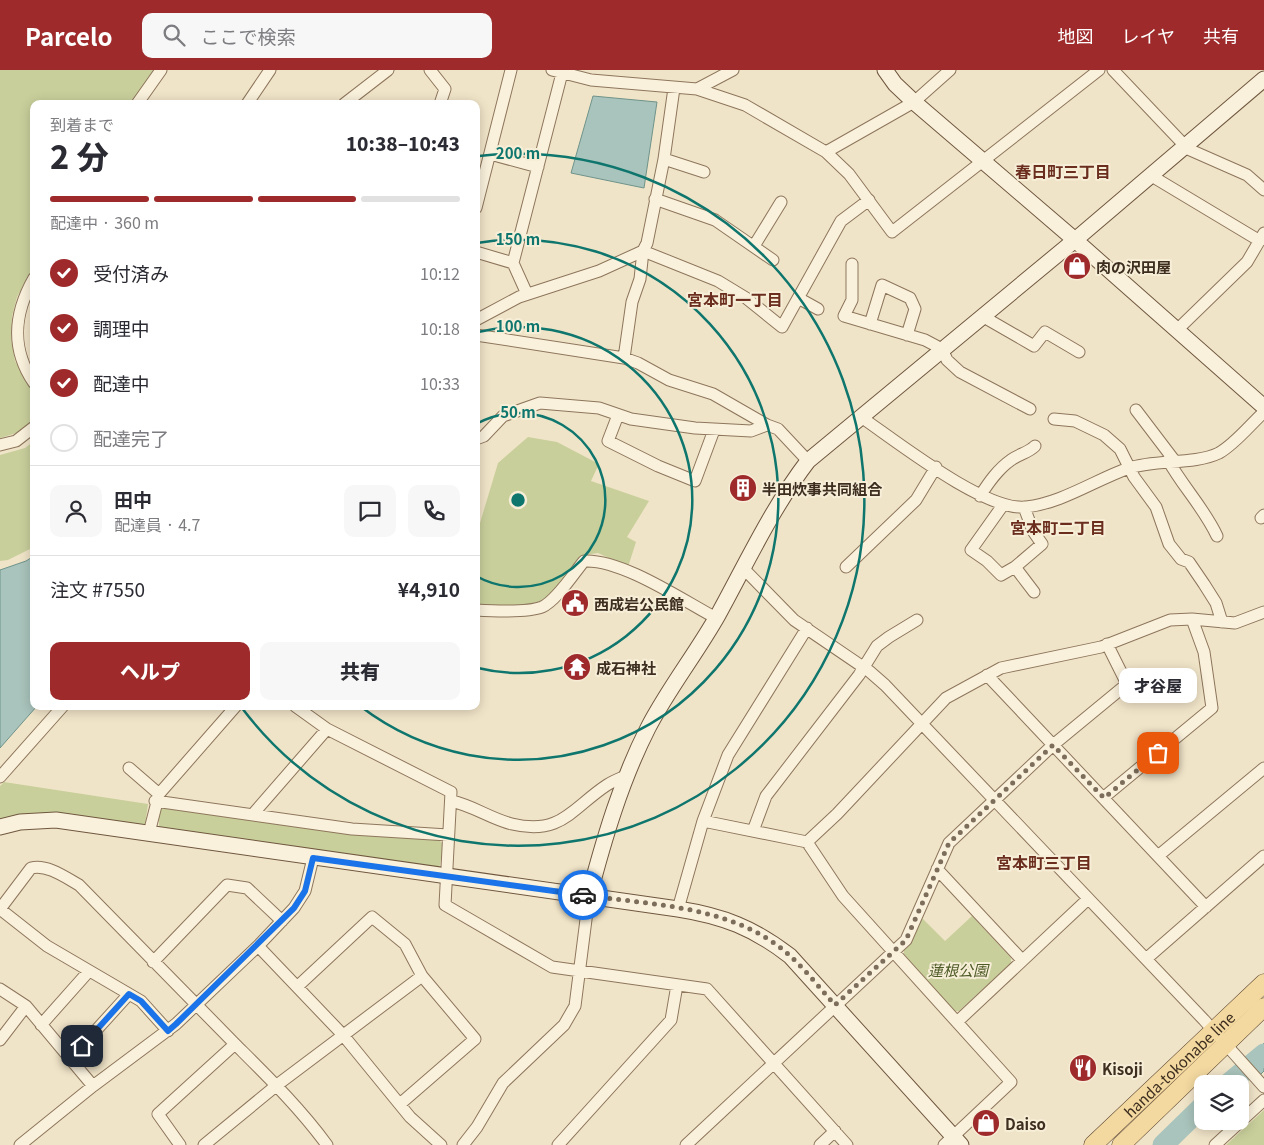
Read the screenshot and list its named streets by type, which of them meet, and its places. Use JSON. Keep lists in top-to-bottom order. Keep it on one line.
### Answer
{"streets":{"main road":["handa-tokonabe line"]},"districts":["春日町三丁目","宮本町一丁目","宮本町二丁目","宮本町三丁目"],"parks":["蓮根公園"],"places":{"shop":["肉の沢田屋","Daiso"],"building":["半田炊事共同組合"],"public building":["西成岩公民館"],"temple":["成石神社"],"other":["才谷屋"],"restaurant":["Kisoji"]},"page":{"header":"Parcelo","search":"ここで検索","nav":["地図","レイヤ","共有"],"heading":["2 分","到着まで","10:38–10:43"],"panel":["田中","配達員 · 4.7","注文 #7550","¥4,910"],"bar":"配達中 · 360 m","list":[["受付済み","10:12"],["調理中","10:18"],["配達中","10:33"],"配達完了"],"buttons":["ヘルプ","共有"],"bubble":"才谷屋"},"rings":["200 m","150 m","100 m","50 m"]}
